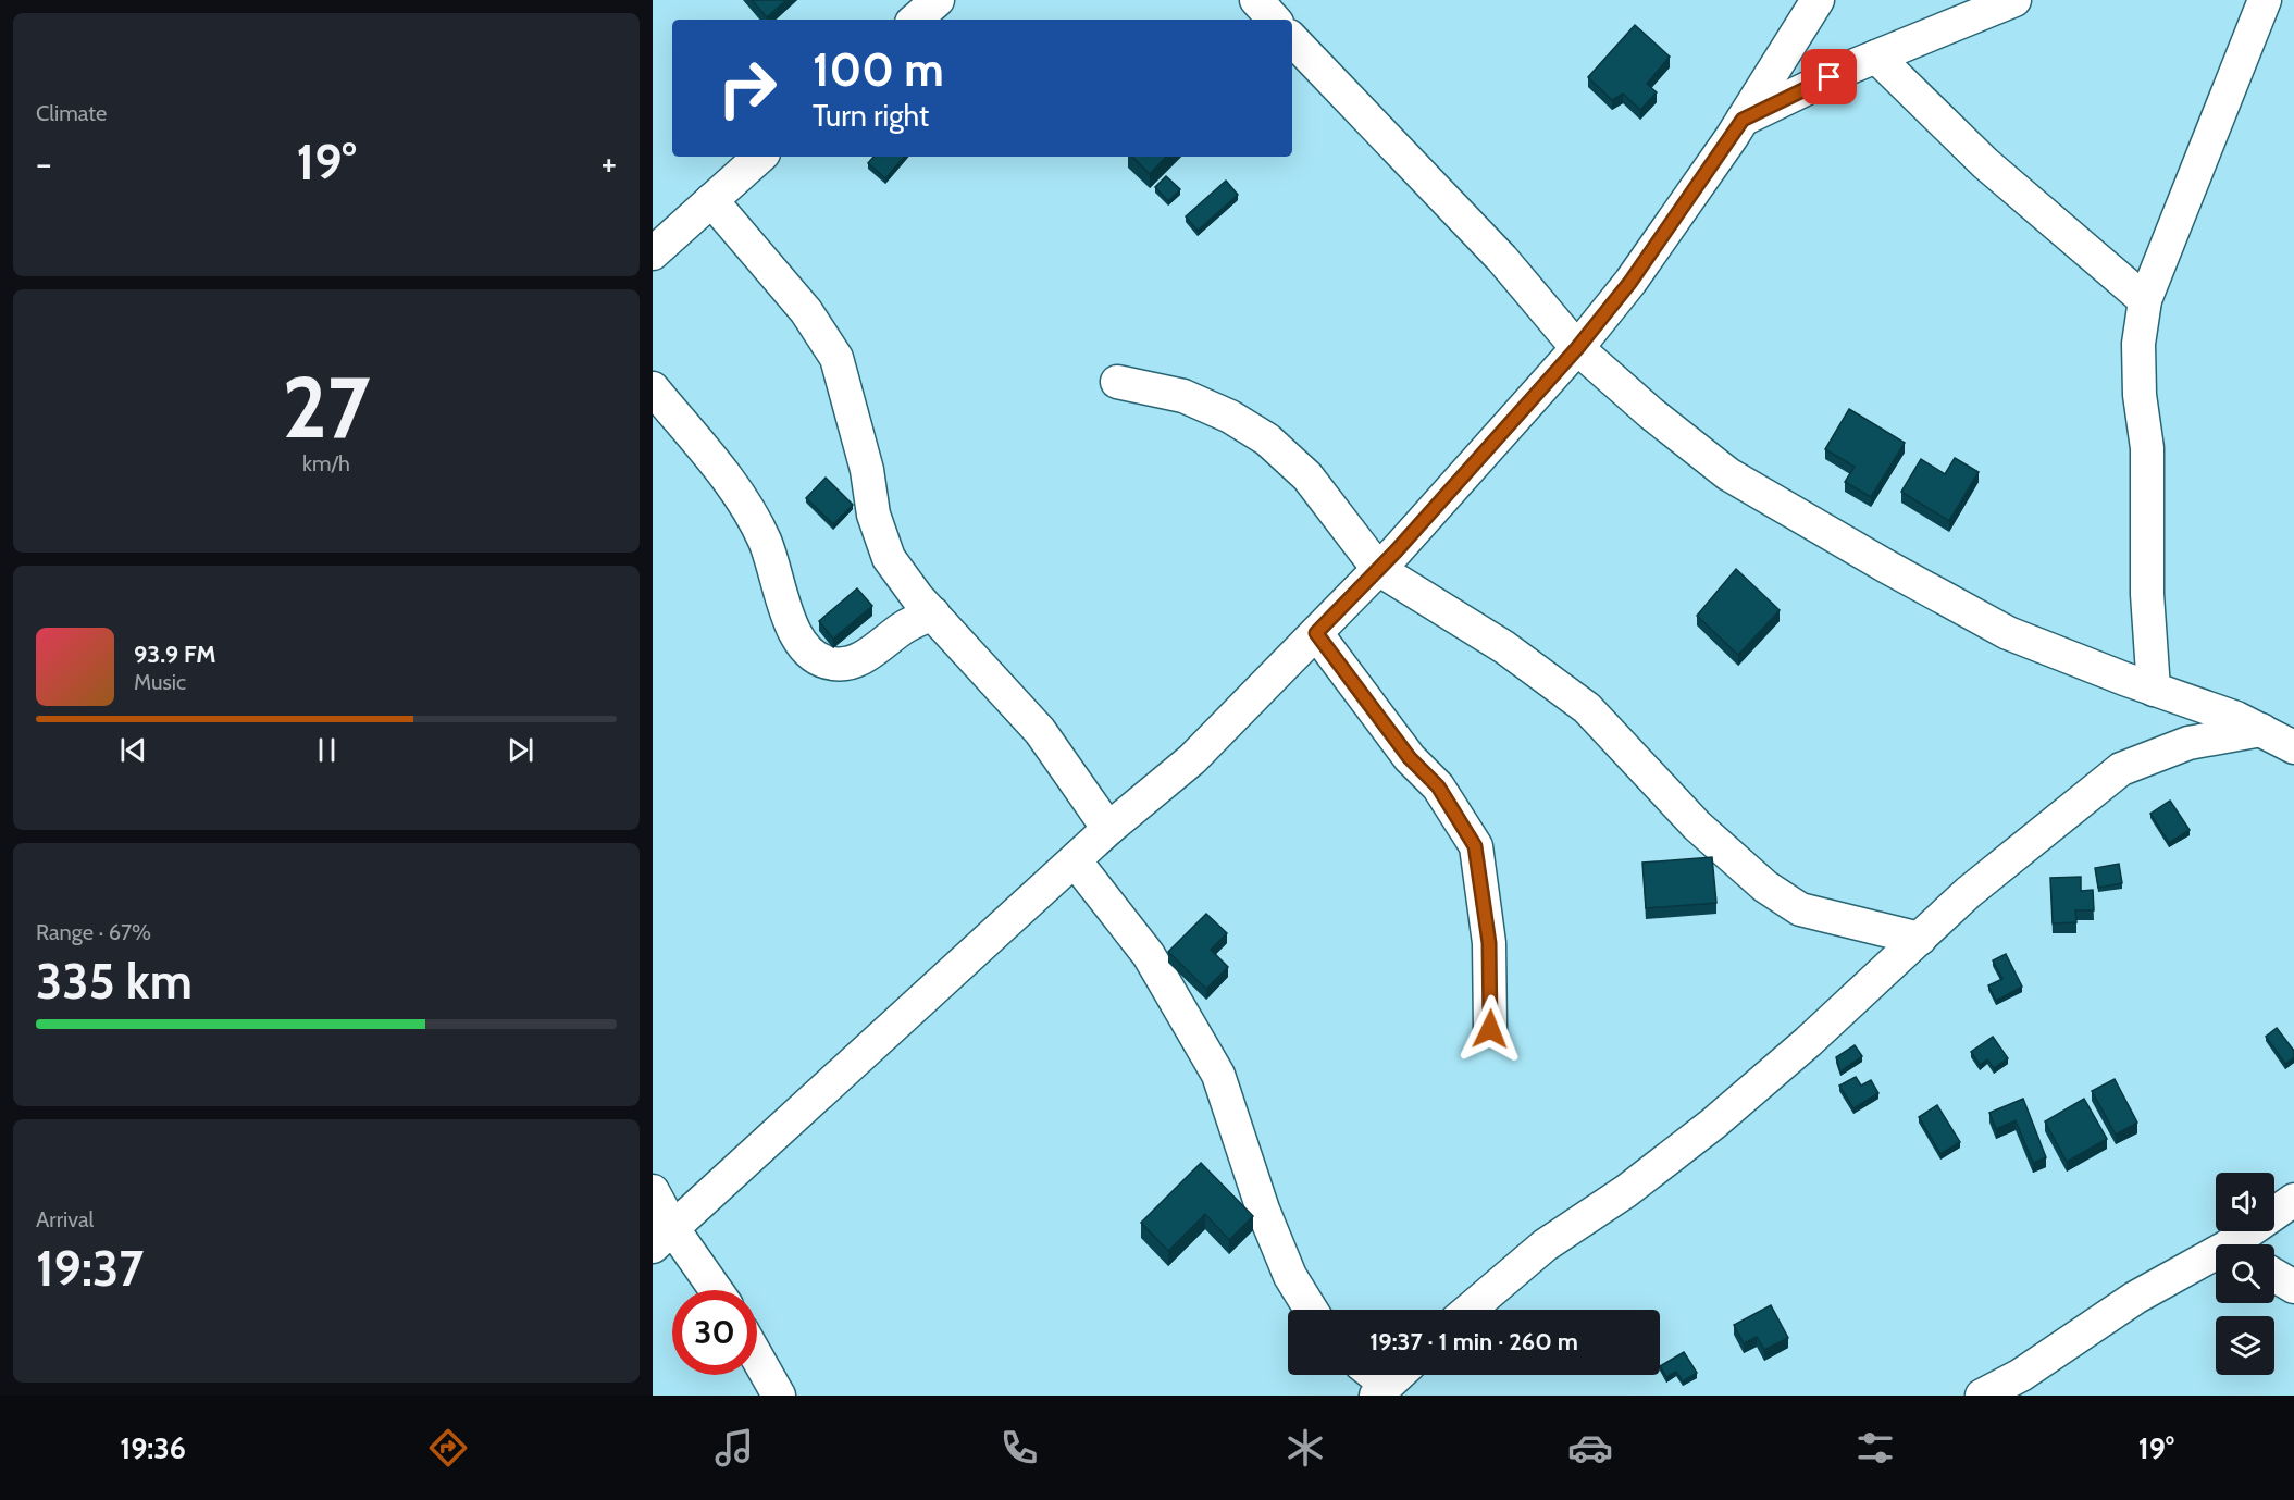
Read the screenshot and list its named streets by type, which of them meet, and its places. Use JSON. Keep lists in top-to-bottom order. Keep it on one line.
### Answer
{"page":{"tile":["Climate",["27","km/h"],["Range · 67%","335 km"],["Arrival","19:37"]],"turn":["100 m","Turn right"],"heat":["−","19°","+"],"song":["93.9 FM","Music"],"limit":"30","trip":"19:37 · 1 min · 260 m","tabs":["19:36","19°"]}}
